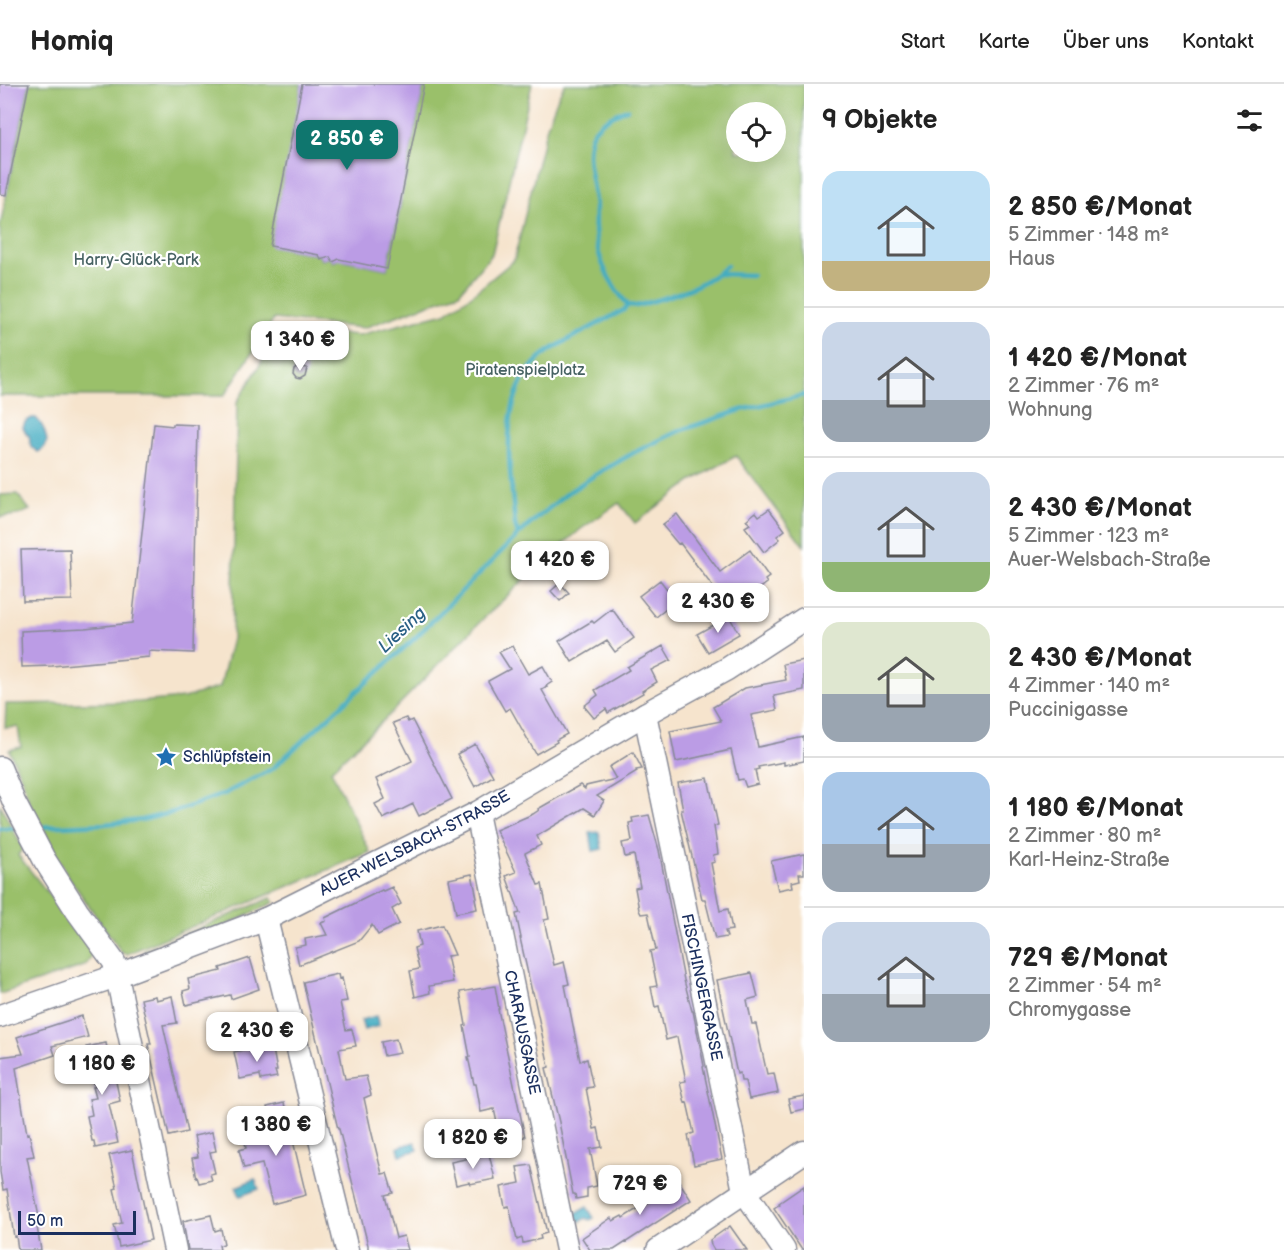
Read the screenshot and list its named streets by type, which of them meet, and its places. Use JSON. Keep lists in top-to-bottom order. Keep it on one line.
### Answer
{"streets":{"street":["AUER-WELSBACH-STRASSE","FISCHINGERGASSE","CHARAUSGASSE"]},"crossings":[["AUER-WELSBACH-STRASSE","FISCHINGERGASSE"],["AUER-WELSBACH-STRASSE","CHARAUSGASSE"]],"water":["Liesing"],"parks":["Harry-Glück-Park","Piratenspielplatz"],"places":{"place":["Schlüpfstein"]},"scale_bar":"50 m","page":{"header":"Homiq","nav":["Start","Karte","Über uns","Kontakt"],"heading":"9 Objekte","price":["2 850 €","1 340 €","1 420 €","2 430 €","2 430 €","1 180 €","1 380 €","1 820 €","729 €"],"list":[{"name":"2 850 €/Monat","note":"5 Zimmer · 148 m² · Haus"},{"name":"1 420 €/Monat","note":"2 Zimmer · 76 m² · Wohnung"},{"name":"2 430 €/Monat","note":"5 Zimmer · 123 m² · Auer-Welsbach-Straße"},{"name":"2 430 €/Monat","note":"4 Zimmer · 140 m² · Puccinigasse"},{"name":"1 180 €/Monat","note":"2 Zimmer · 80 m² · Karl-Heinz-Straße"},{"name":"729 €/Monat","note":"2 Zimmer · 54 m² · Chromygasse"}],"scale":"50 m"}}
